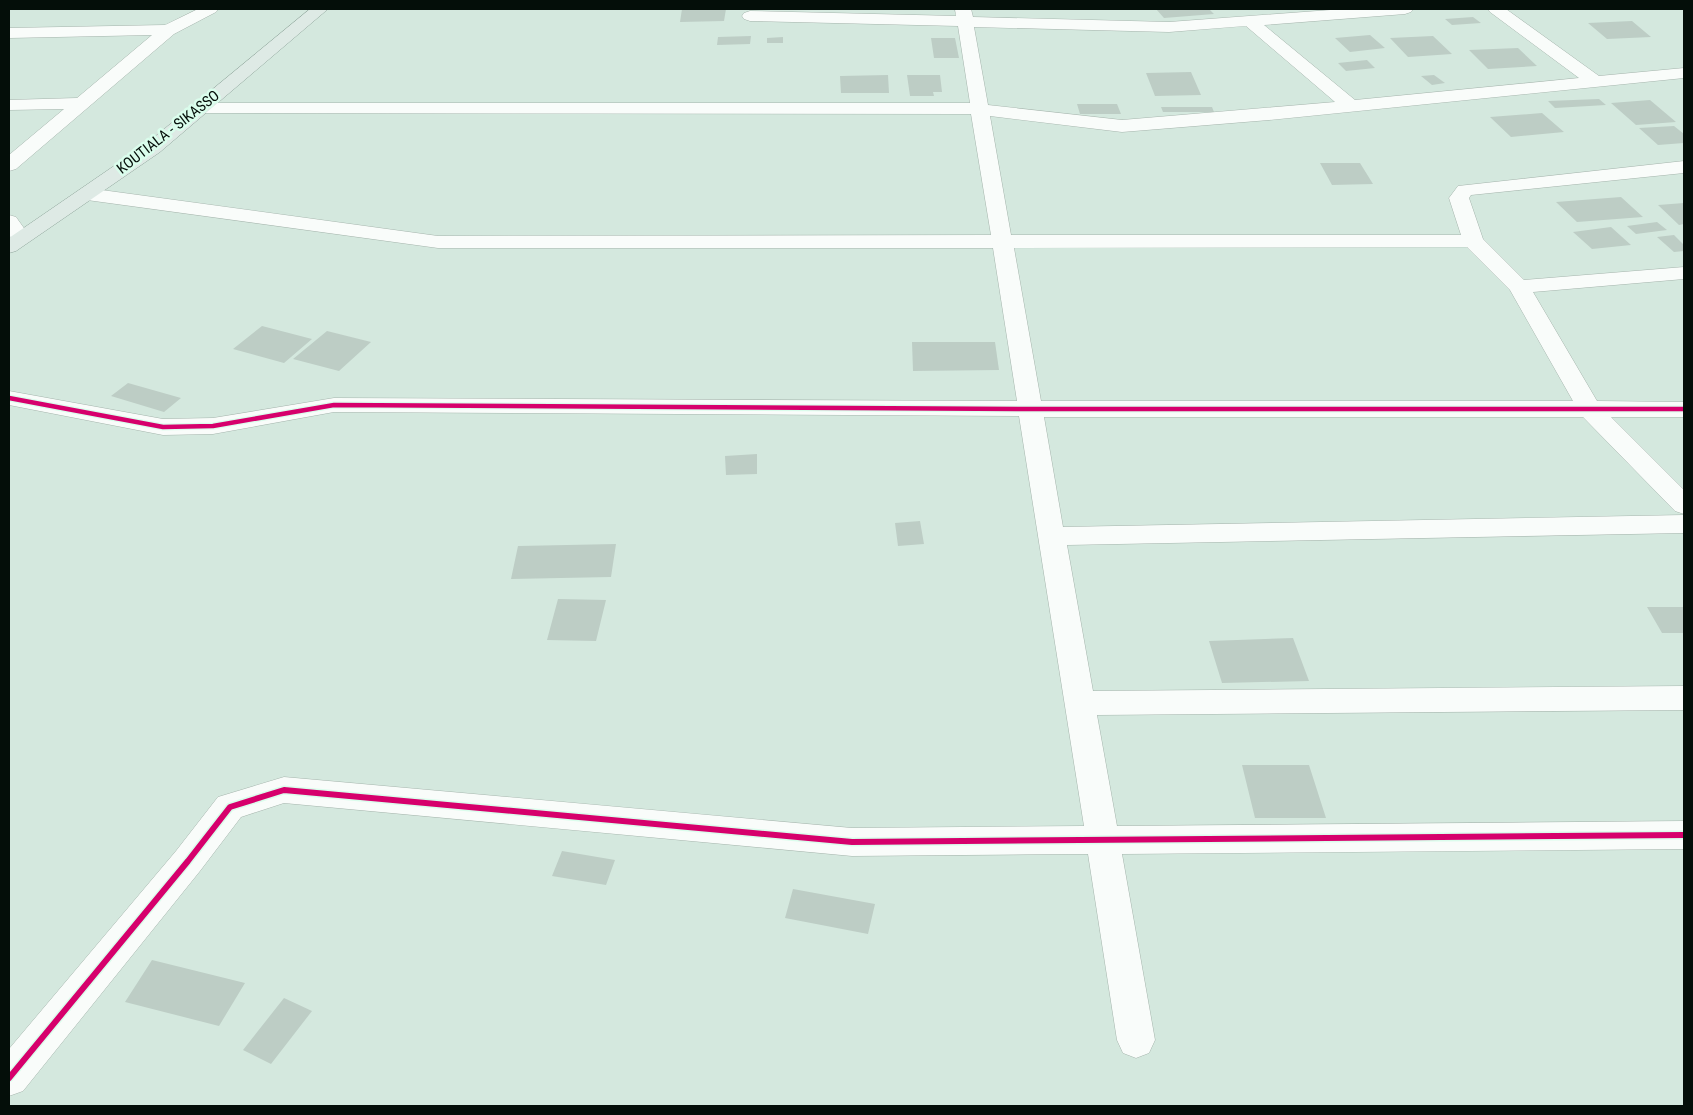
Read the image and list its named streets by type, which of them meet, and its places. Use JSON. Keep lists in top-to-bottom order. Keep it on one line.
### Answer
{"streets":{"main road":["KOUTIALA - SIKASSO"]}}
